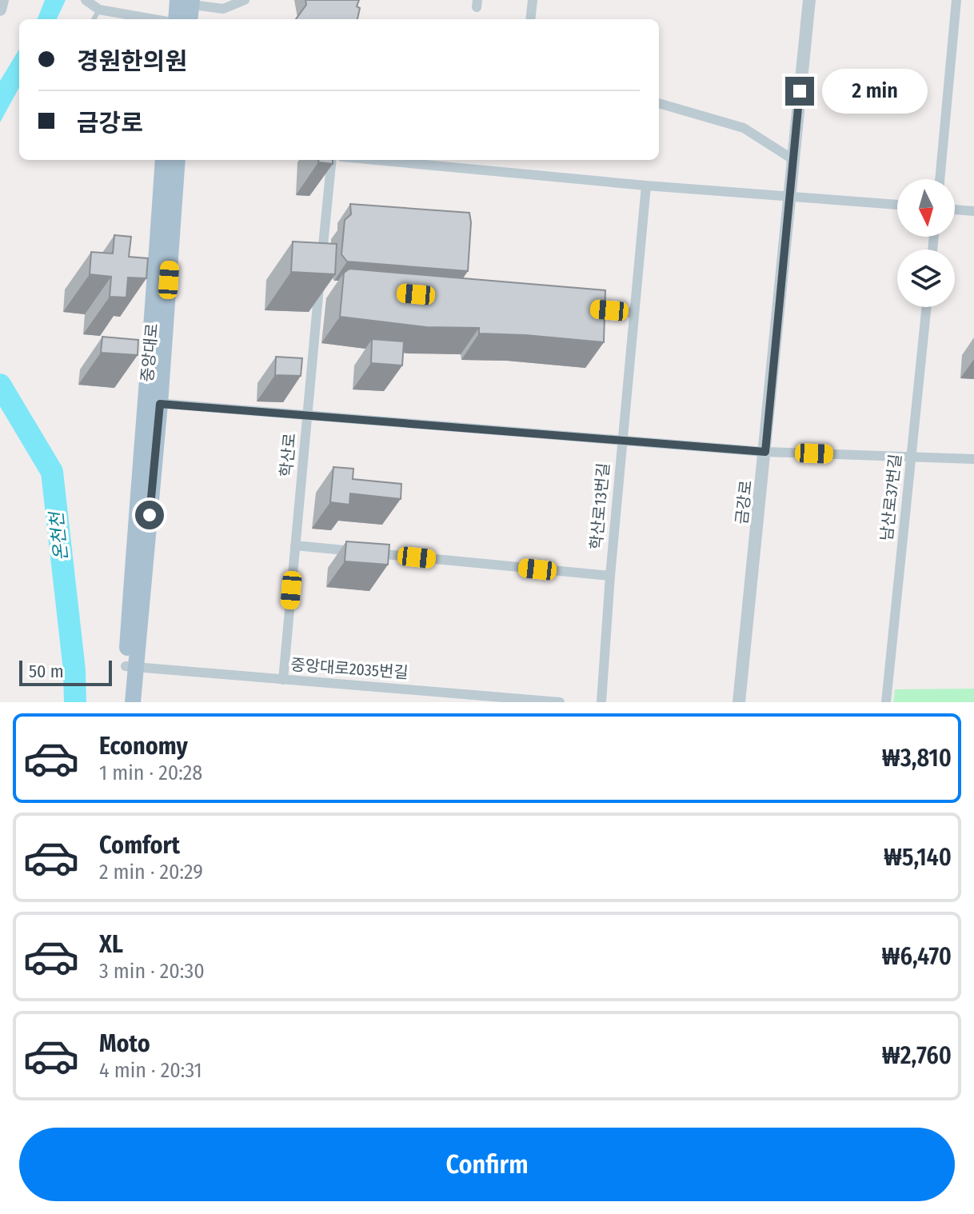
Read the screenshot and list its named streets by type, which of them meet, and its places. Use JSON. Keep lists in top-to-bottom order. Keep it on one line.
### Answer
{"streets":{"main road":["중앙대로"],"street":["학산로","남산로37번길","금강로","학산로13번길","중앙대로2035번길"]},"crossings":[["중앙대로","학산로"],["중앙대로","중앙대로2035번길"],["학산로","중앙대로2035번길"]],"water":["온천천"],"scale_bar":"50 m","north":"bottom","page":{"banner":["경원한의원","금강로"],"bubble":"2 min","scale":"50 m","list":[{"name":"Economy","note":"1 min · 20:28","value":"₩3,810"},{"name":"Comfort","note":"2 min · 20:29","value":"₩5,140"},{"name":"XL","note":"3 min · 20:30","value":"₩6,470"},{"name":"Moto","note":"4 min · 20:31","value":"₩2,760"}],"buttons":"Confirm"}}
